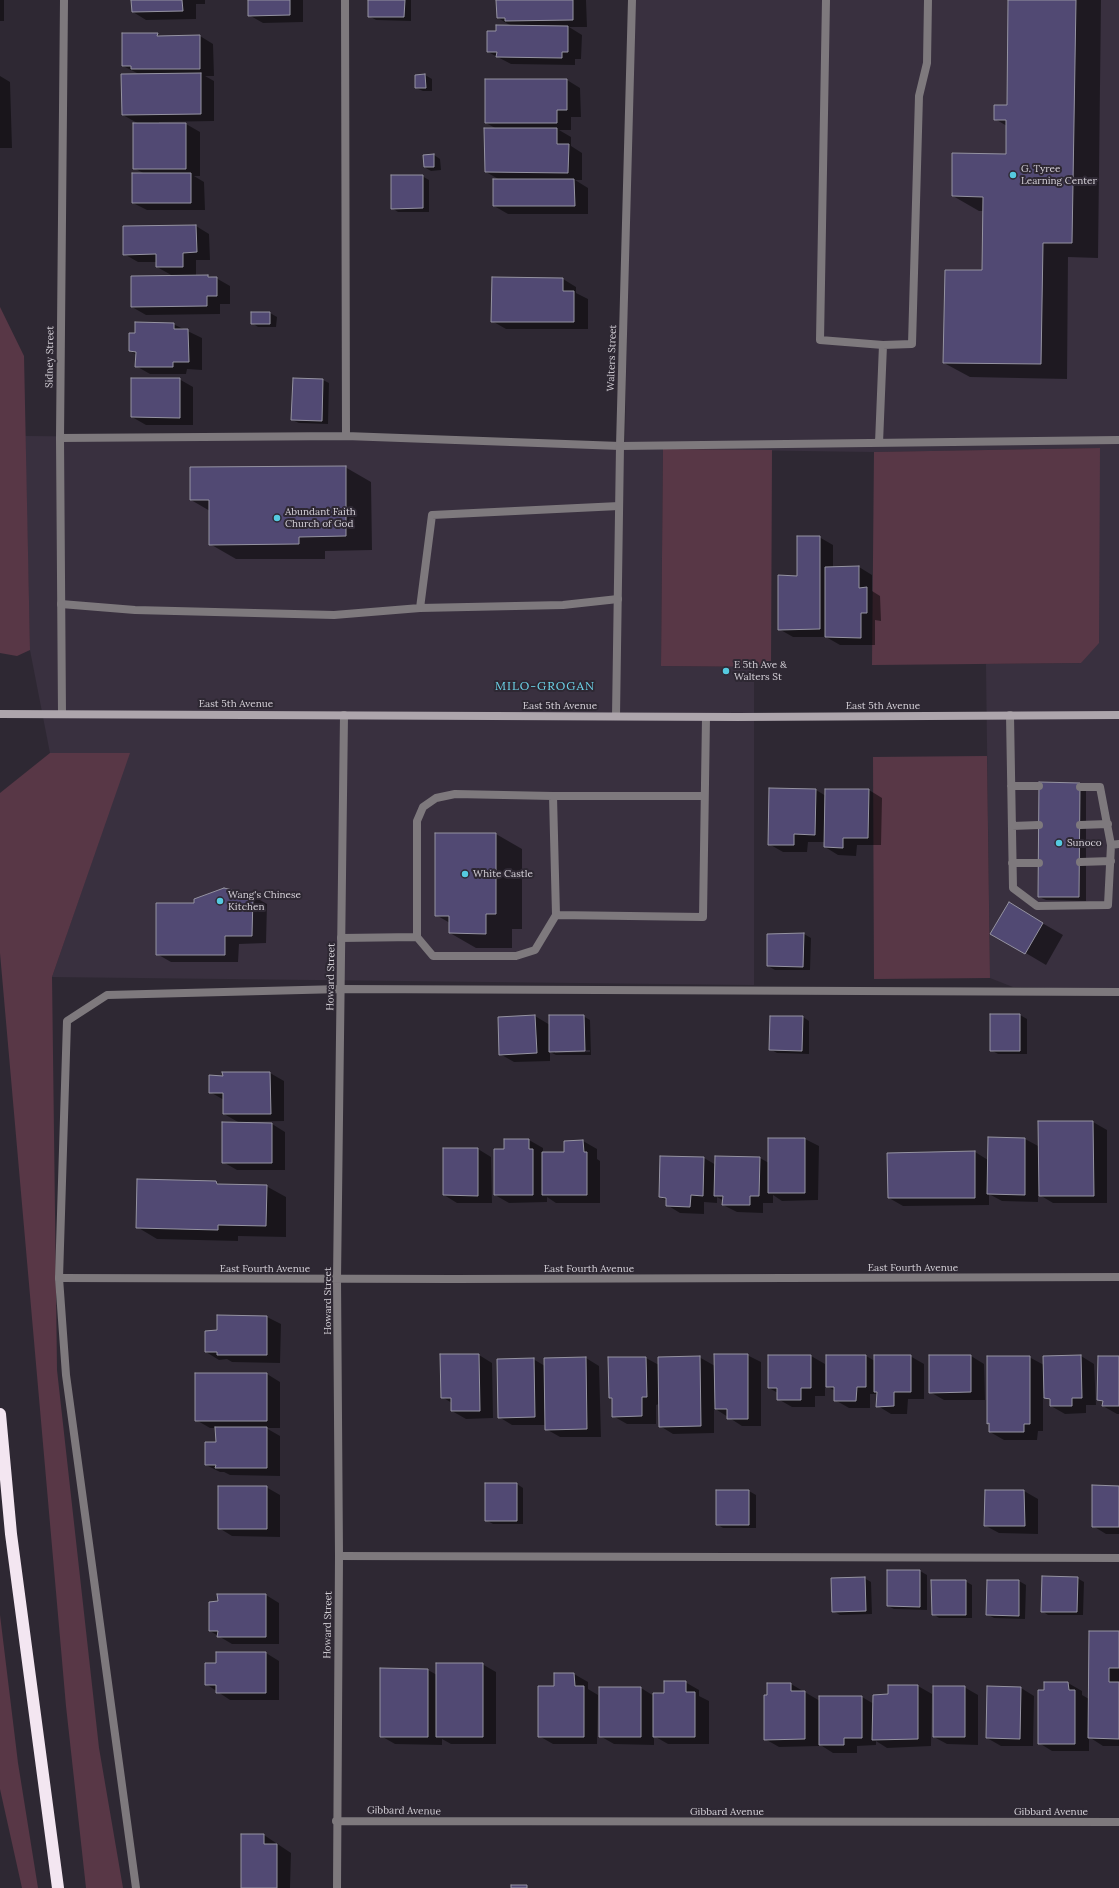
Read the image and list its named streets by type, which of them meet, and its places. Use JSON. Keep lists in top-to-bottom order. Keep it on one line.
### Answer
{"streets":{"main road":["East 5th Avenue"],"street":["Sidney Street","Walters Street","Howard Street","East Fourth Avenue","Gibbard Avenue"]},"crossings":[["Sidney Street","East 5th Avenue"],["Walters Street","East 5th Avenue"],["East 5th Avenue","Howard Street"],["Howard Street","East Fourth Avenue"],["Howard Street","Gibbard Avenue"]],"districts":["MILO-GROGAN"],"places":["G. Tyree Learning Center","Abundant Faith Church of God","E 5th Ave & Walters St","Sunoco","White Castle","Wang's Chinese Kitchen"]}
